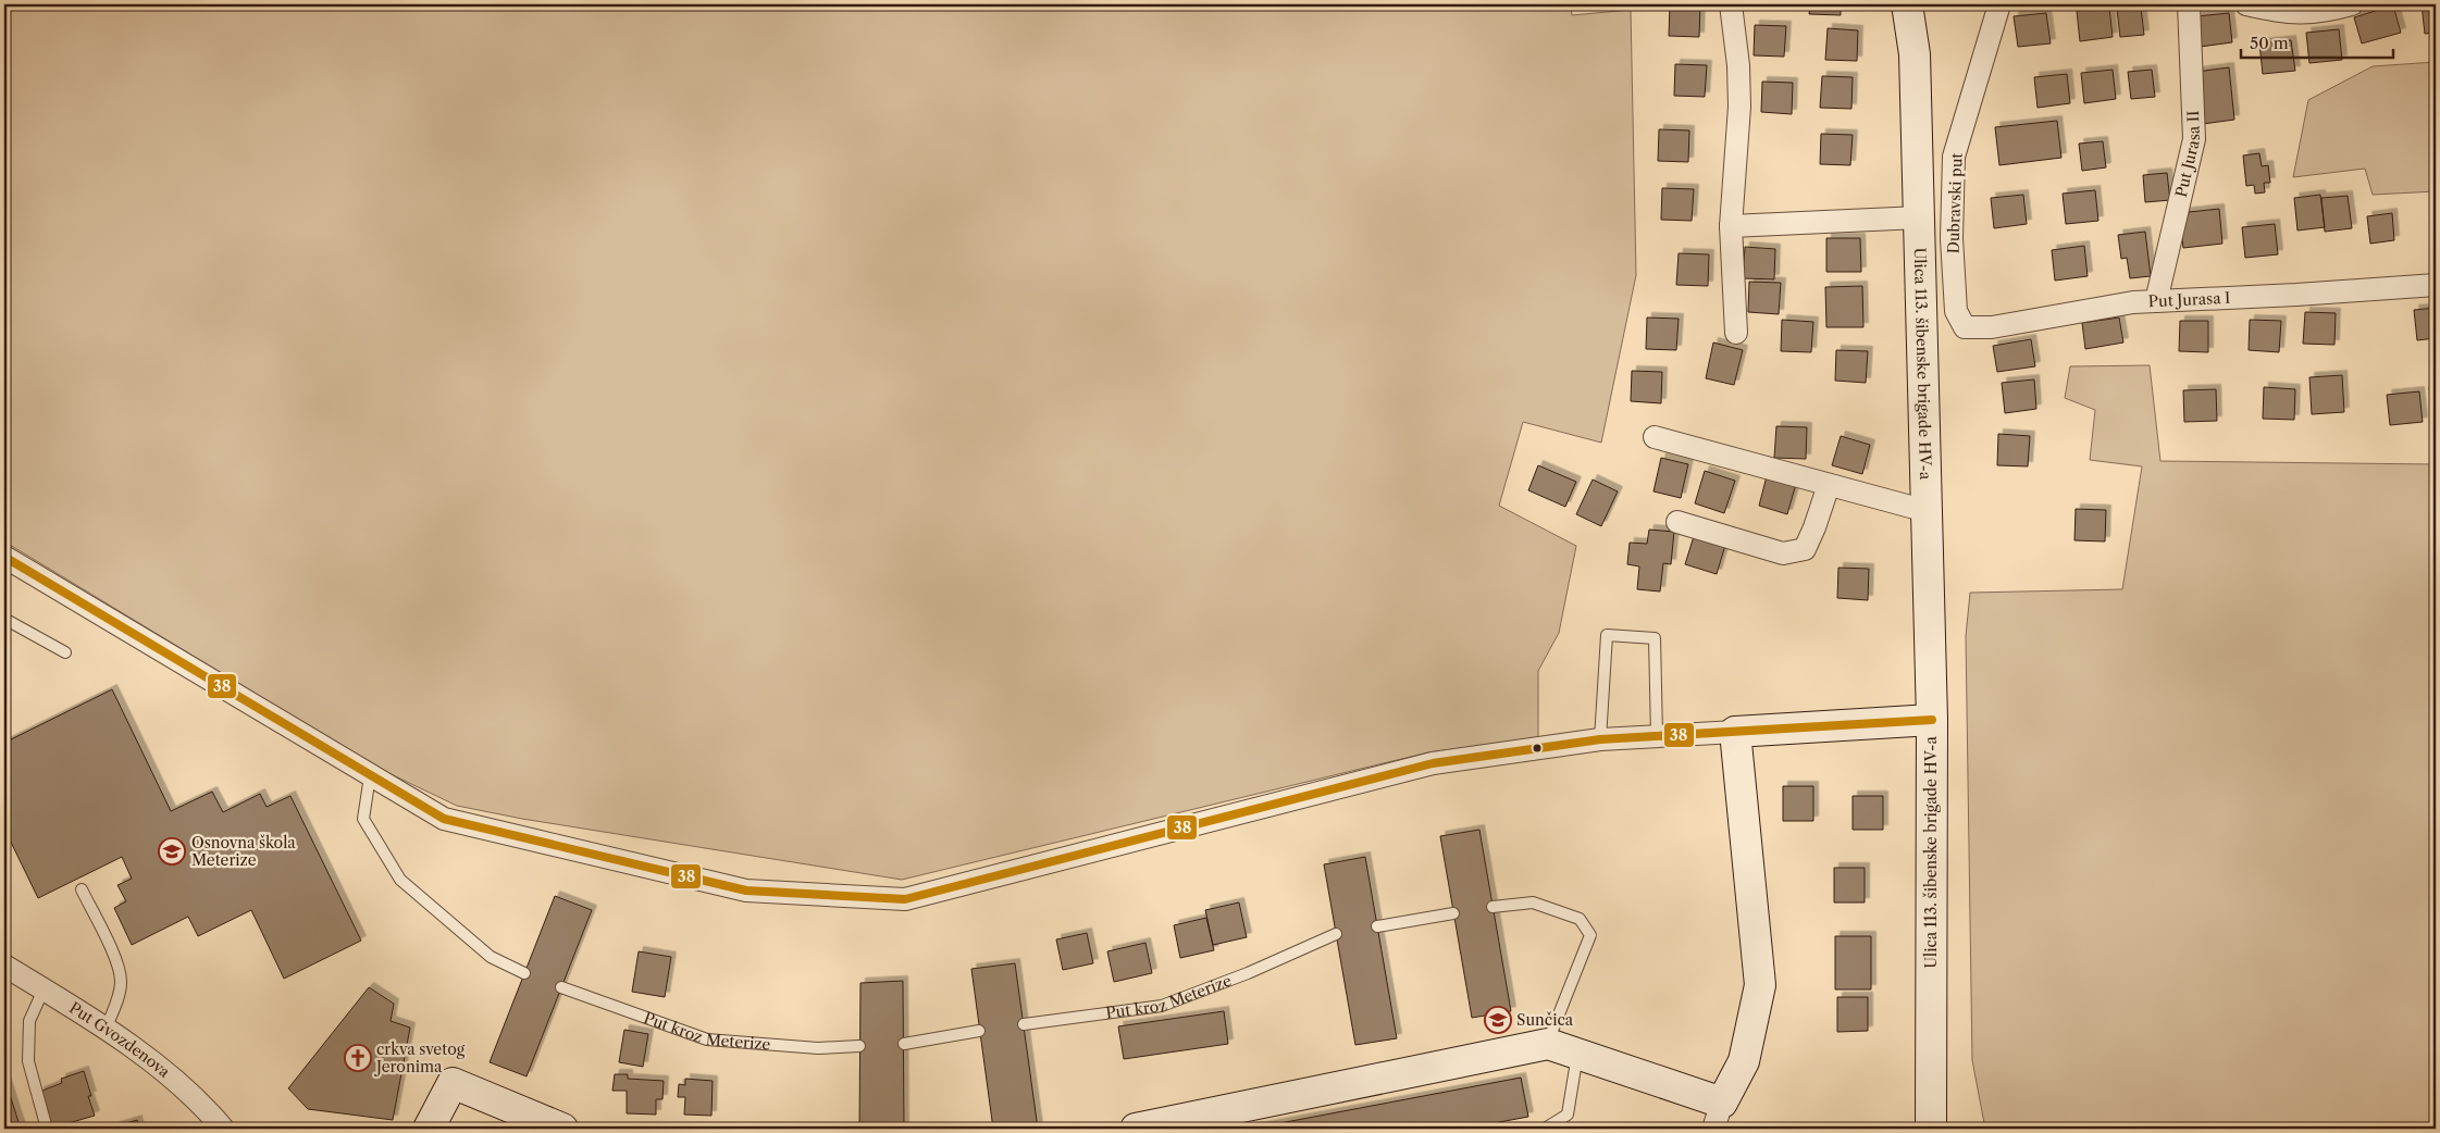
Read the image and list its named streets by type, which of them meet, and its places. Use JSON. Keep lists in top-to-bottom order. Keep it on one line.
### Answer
{"streets":{"street":["Put Jurasa II","Dubravski put","Put Jurasa I","Ulica 113. šibenske brigade HV-a","Put Gvozdenova"],"lane":["Put kroz Meterize"]},"crossings":[["Put Jurasa II","Put Jurasa I"],["Dubravski put","Put Jurasa I"]],"places":{"school or university":["Osnovna škola Meterize","Sunčica"],"church":["crkva svetog Jeronima"]},"lines":["transit line 38"],"scale_bar":"50 m"}
